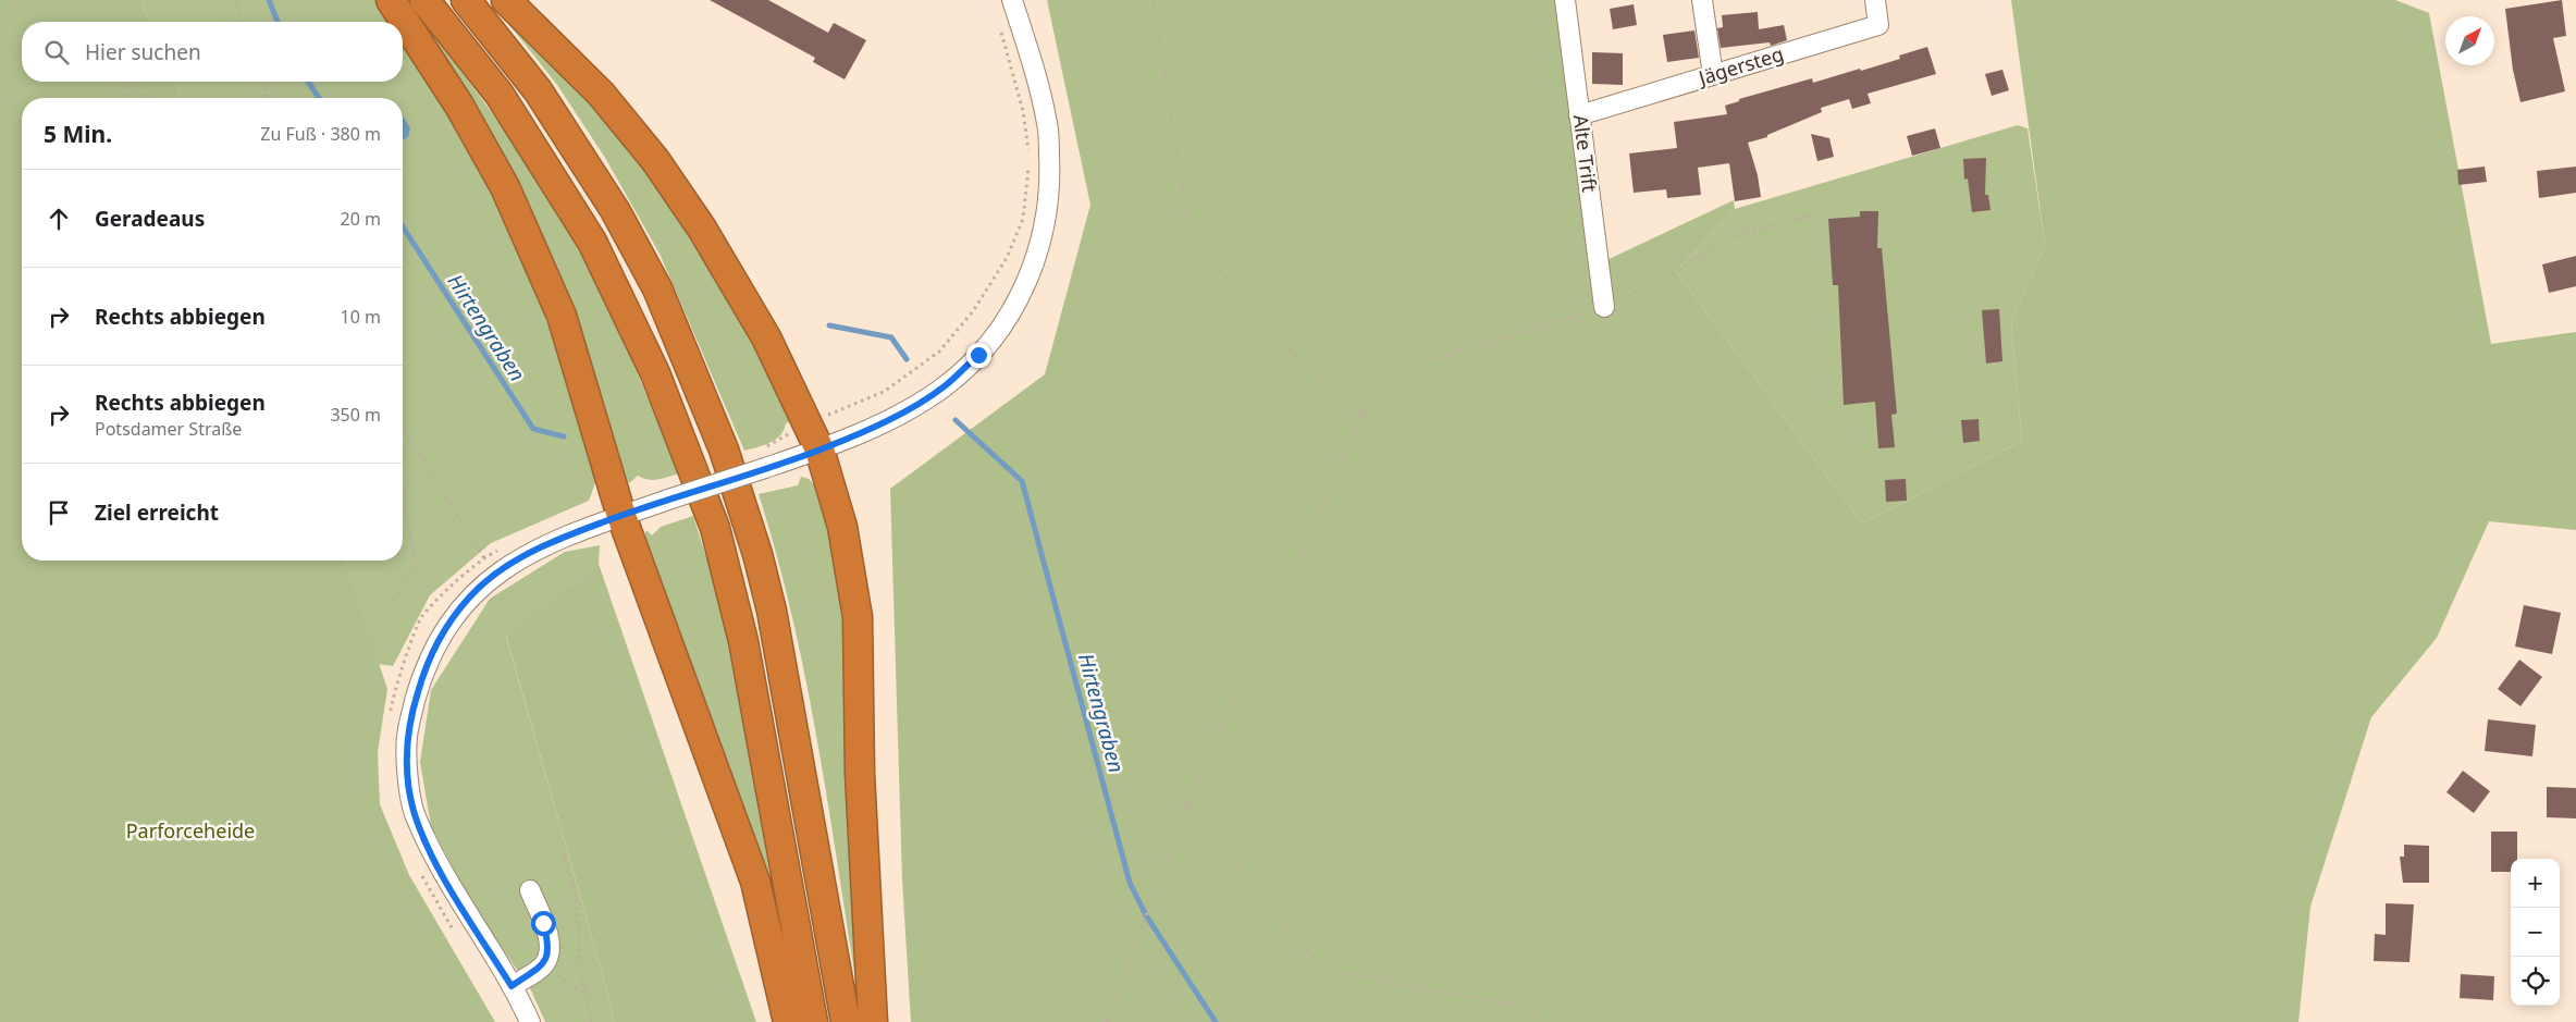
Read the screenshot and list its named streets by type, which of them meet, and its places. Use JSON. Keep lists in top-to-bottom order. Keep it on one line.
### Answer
{"streets":{"street":["Jägersteg","Alte Trift"]},"crossings":[["Jägersteg","Alte Trift"]],"water":["Hirtengraben"],"parks":["Parforceheide"],"north":"top right","page":{"search":"Hier suchen","heading":["5 Min.","Zu Fuß · 380 m"],"list":[["Geradeaus","20 m"],["Rechts abbiegen","10 m"],["Rechts abbiegen","Potsdamer Straße","350 m"],"Ziel erreicht"],"map_buttons":["+","−"]}}
